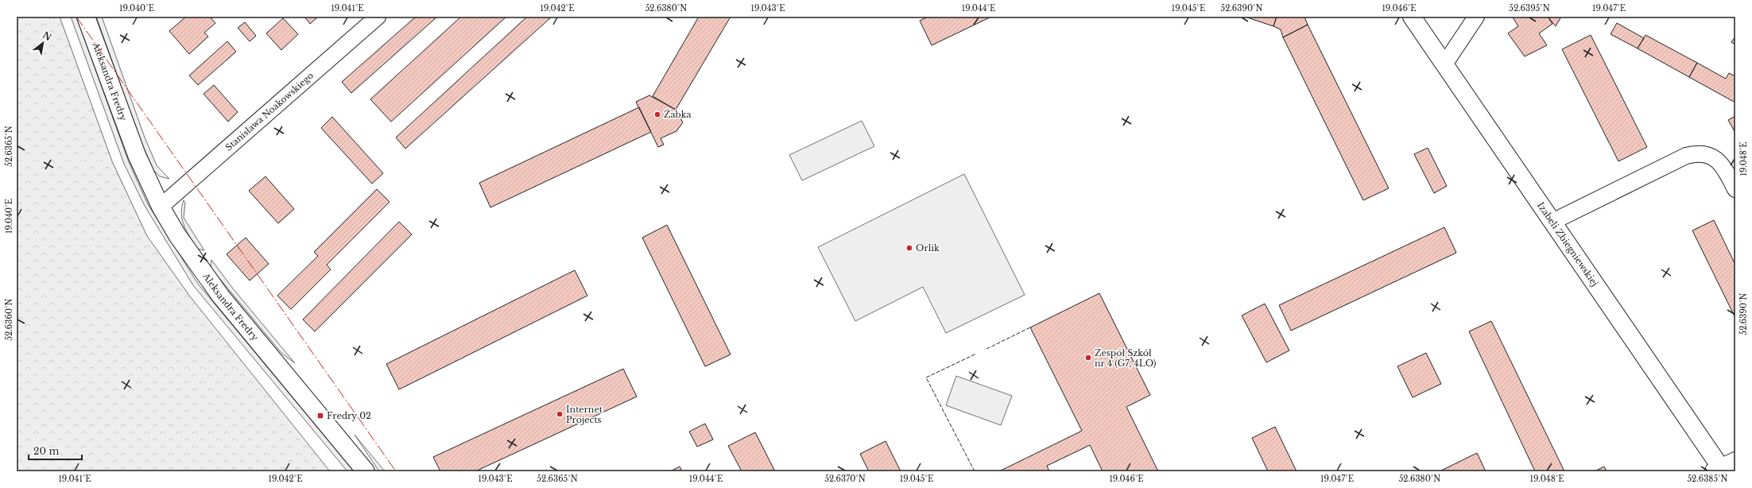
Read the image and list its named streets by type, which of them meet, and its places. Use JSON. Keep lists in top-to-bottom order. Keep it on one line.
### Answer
{"streets":{"street":["Aleksandra Fredry","Stanisława Noakowskiego","Izabeli Zbiegniewskiej"]},"crossings":[["Aleksandra Fredry","Stanisława Noakowskiego"]],"places":{"other":["Żabka","Orlik","Zespół Szkół nr 4 (G7, 4LO)","Internet Projects"],"transit":["Fredry 02"]},"scale_bar":"20 m","north":"top right","coordinates":["19.040°E","19.041°E","19.042°E","52.6380°N","19.043°E","19.044°E","19.045°E","52.6390°N","19.046°E","52.6395°N","19.047°E","52.6365°N","19.048°E","52.6360°N","52.6370°N","52.6385°N"]}
